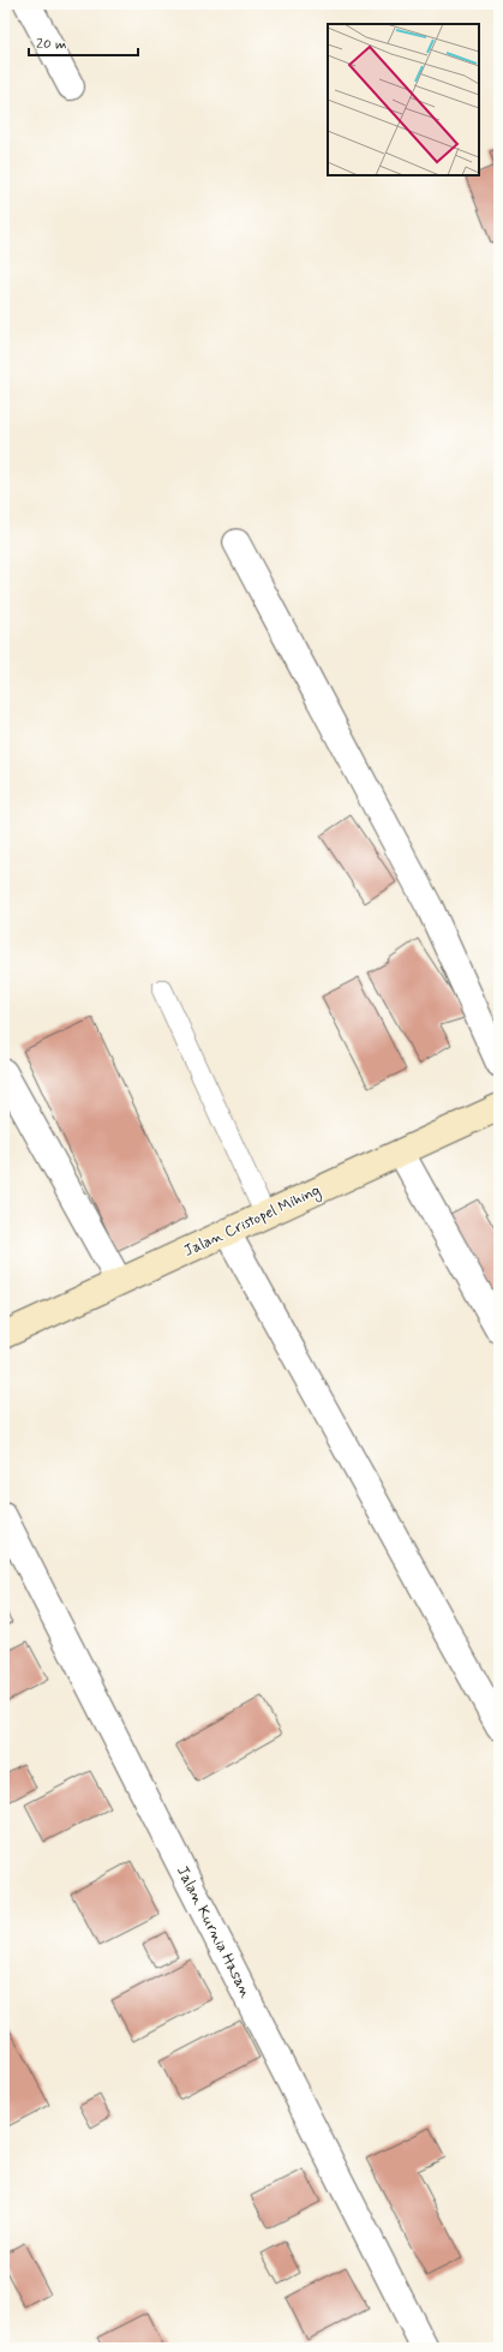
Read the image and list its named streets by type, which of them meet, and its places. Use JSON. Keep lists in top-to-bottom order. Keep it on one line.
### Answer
{"streets":{"street":["Jalan Cristopel Mihing","Jalan Kurnia Hasan"]},"scale_bar":"20 m"}
